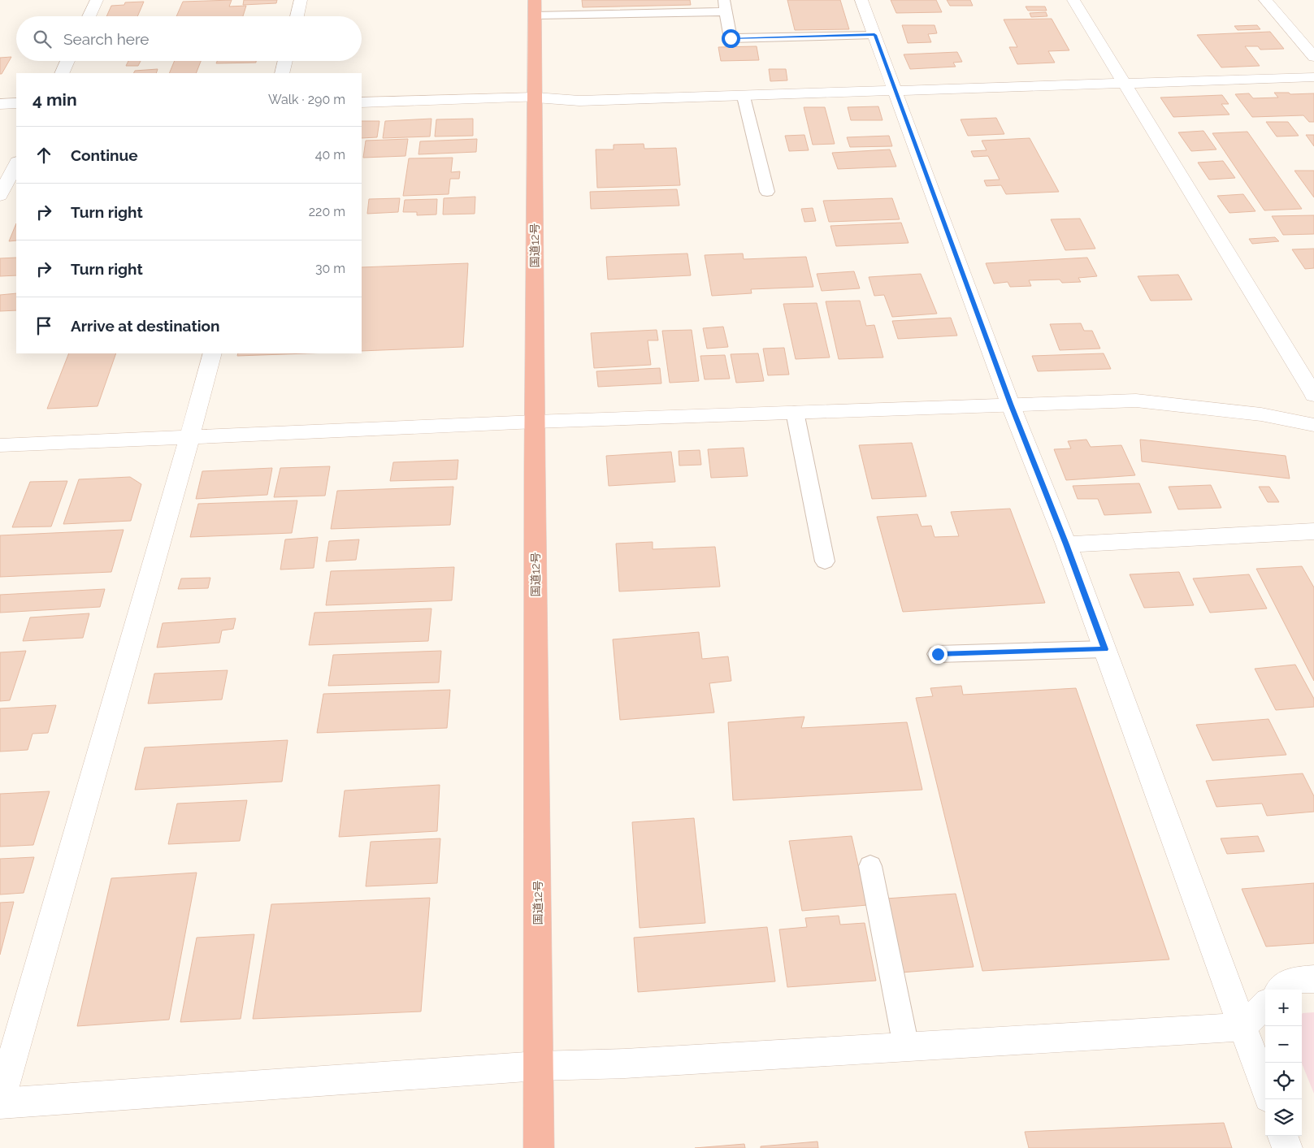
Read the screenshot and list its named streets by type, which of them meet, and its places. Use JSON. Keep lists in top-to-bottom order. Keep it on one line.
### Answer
{"streets":{"highway":["国道12号"]},"page":{"search":"Search here","heading":["4 min","Walk · 290 m"],"list":[["Continue","40 m"],["Turn right","220 m"],["Turn right","30 m"],"Arrive at destination"],"map_buttons":["+","−"]}}
